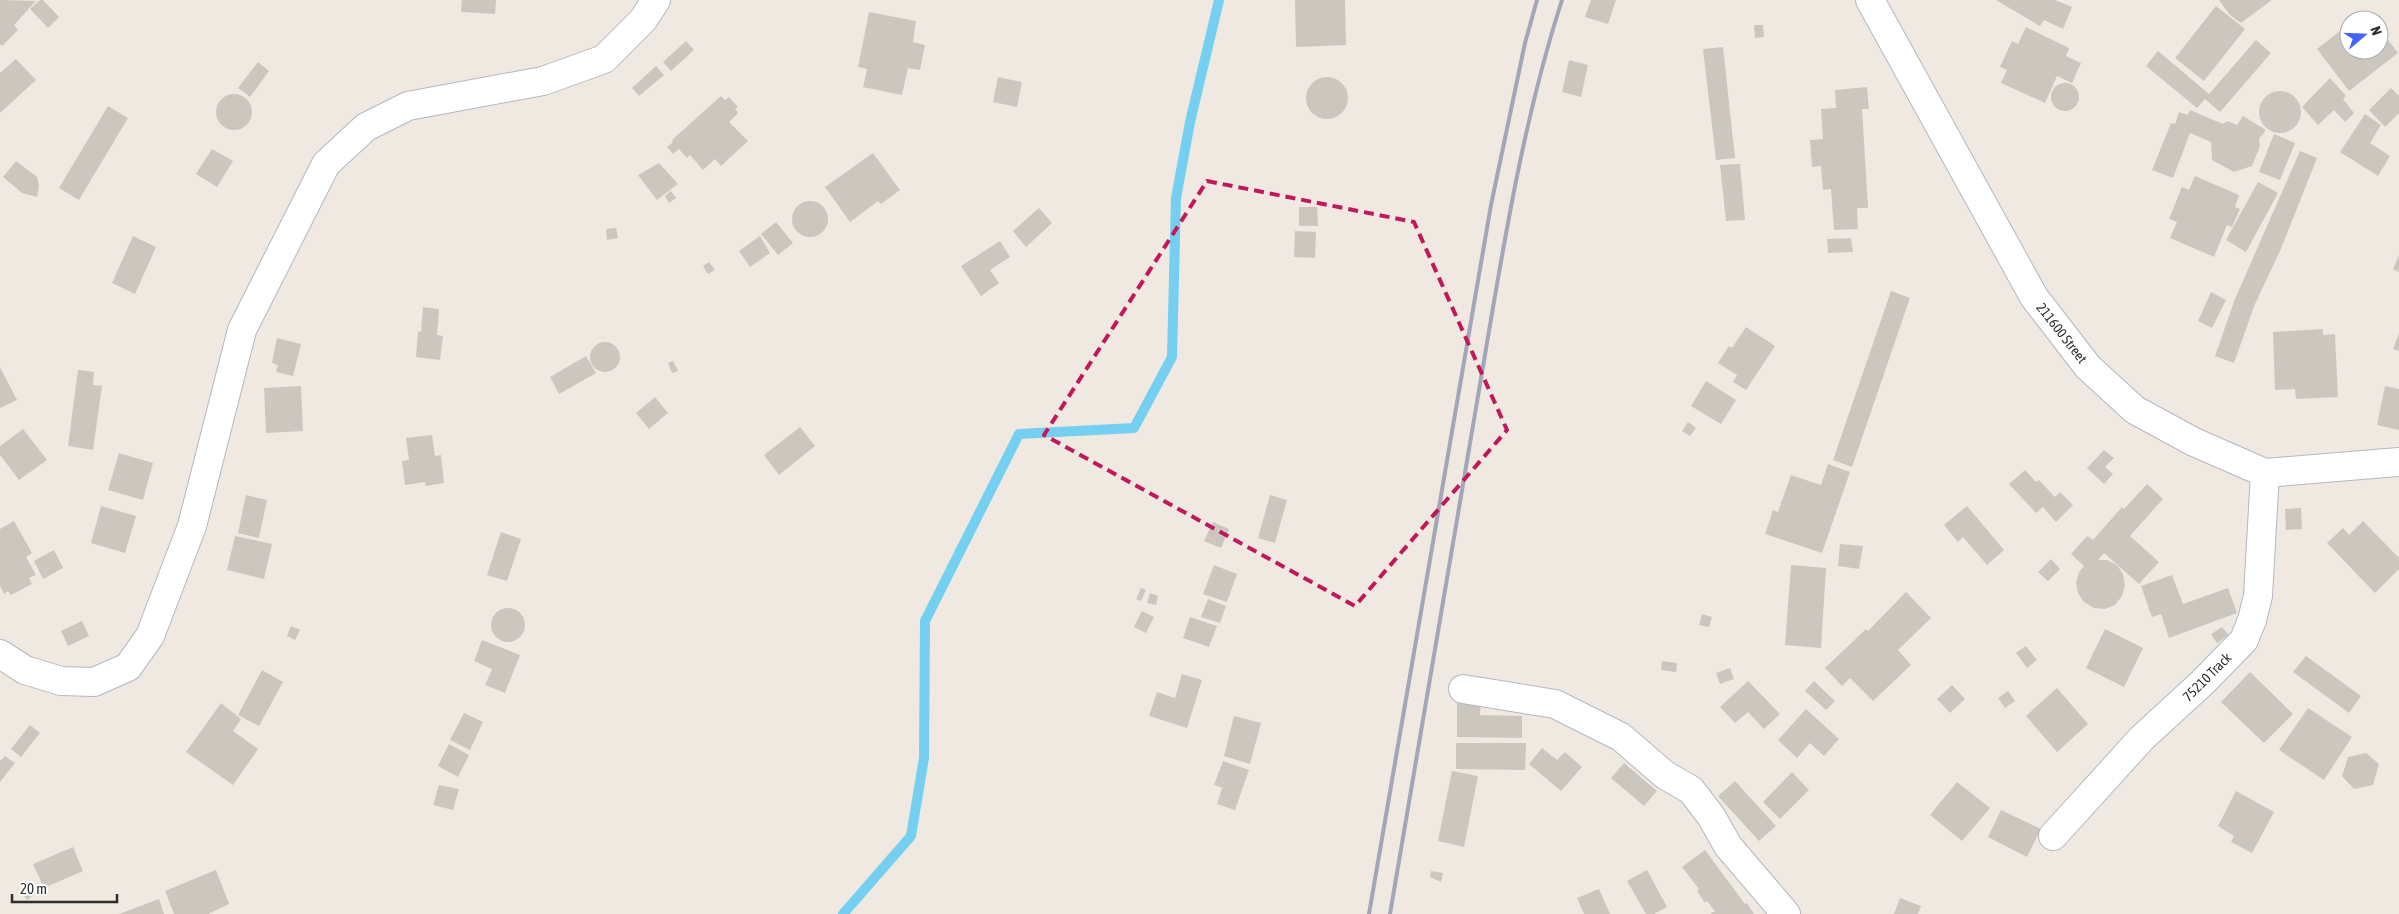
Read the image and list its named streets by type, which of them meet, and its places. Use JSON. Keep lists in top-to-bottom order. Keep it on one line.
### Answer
{"streets":{"street":["211600 Street","75210 Track"]},"crossings":[["211600 Street","75210 Track"]],"scale_bar":"20 m","north":"right"}
